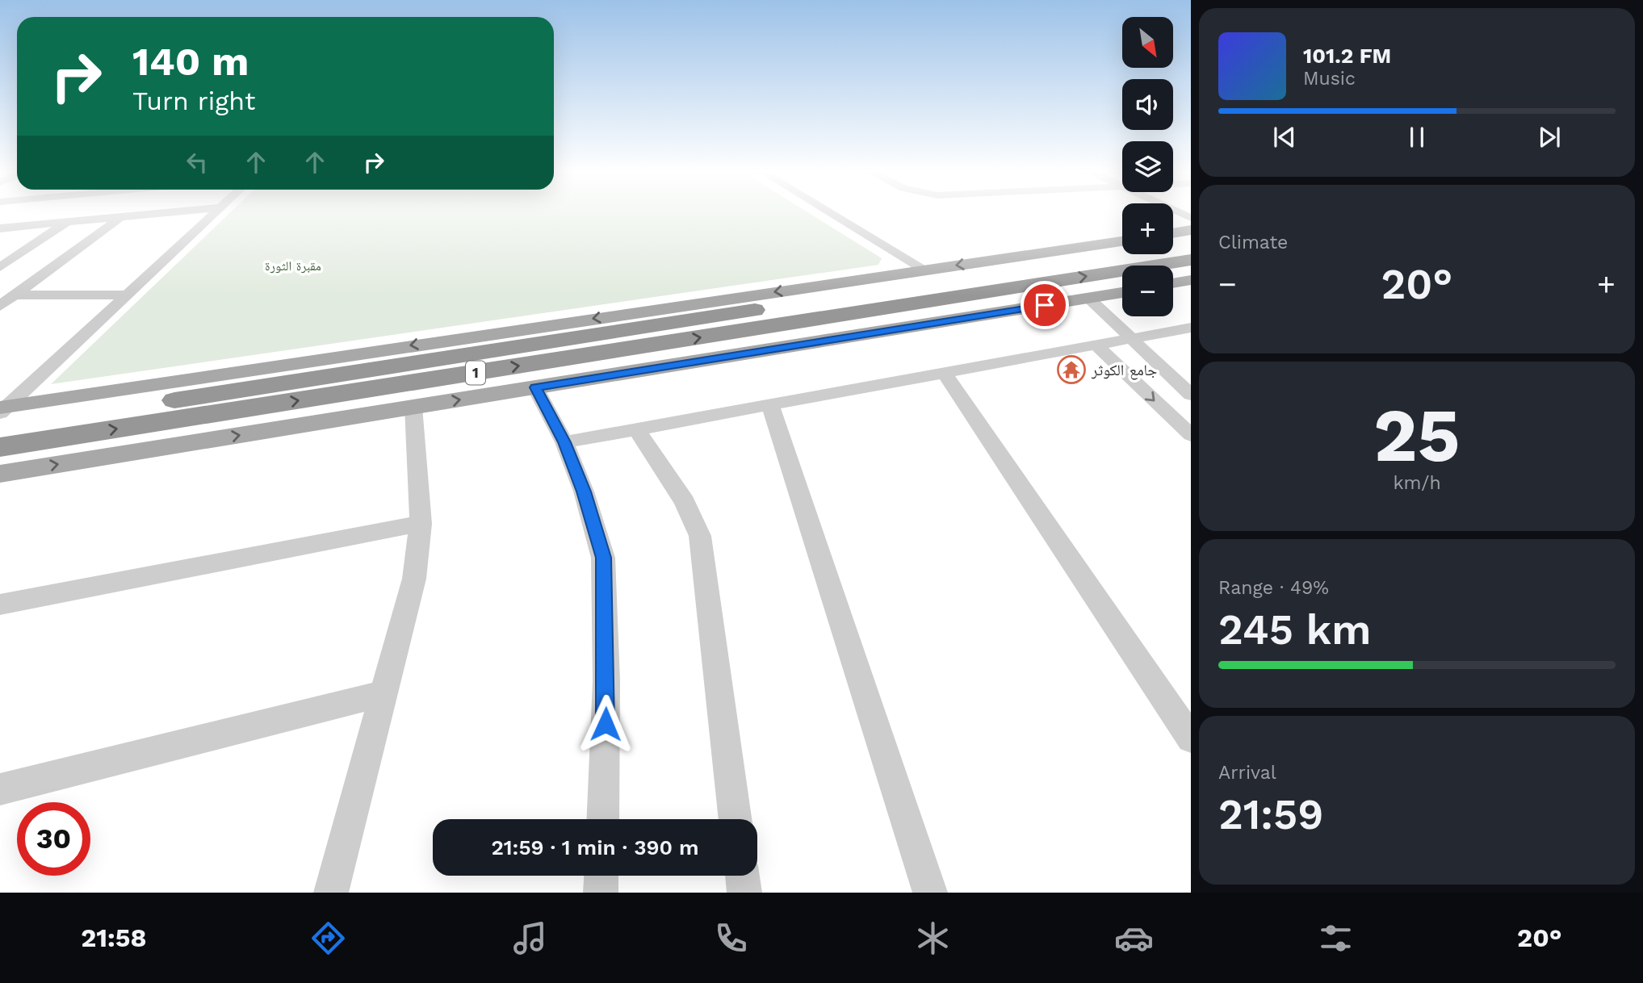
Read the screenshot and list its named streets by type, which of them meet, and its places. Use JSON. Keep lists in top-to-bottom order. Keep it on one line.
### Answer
{"streets":{"highway":["1"]},"parks":["مقبرة الثورة"],"places":{"temple":["جامع الكوثر"]},"north":"bottom right","page":{"map_buttons":["+","−"],"turn":["140 m","Turn right"],"song":["101.2 FM","Music"],"tile":["Climate",["25","km/h"],["Range · 49%","245 km"],["Arrival","21:59"]],"heat":["−","20°","+"],"limit":"30","trip":"21:59 · 1 min · 390 m","tabs":["21:58","20°"]}}
